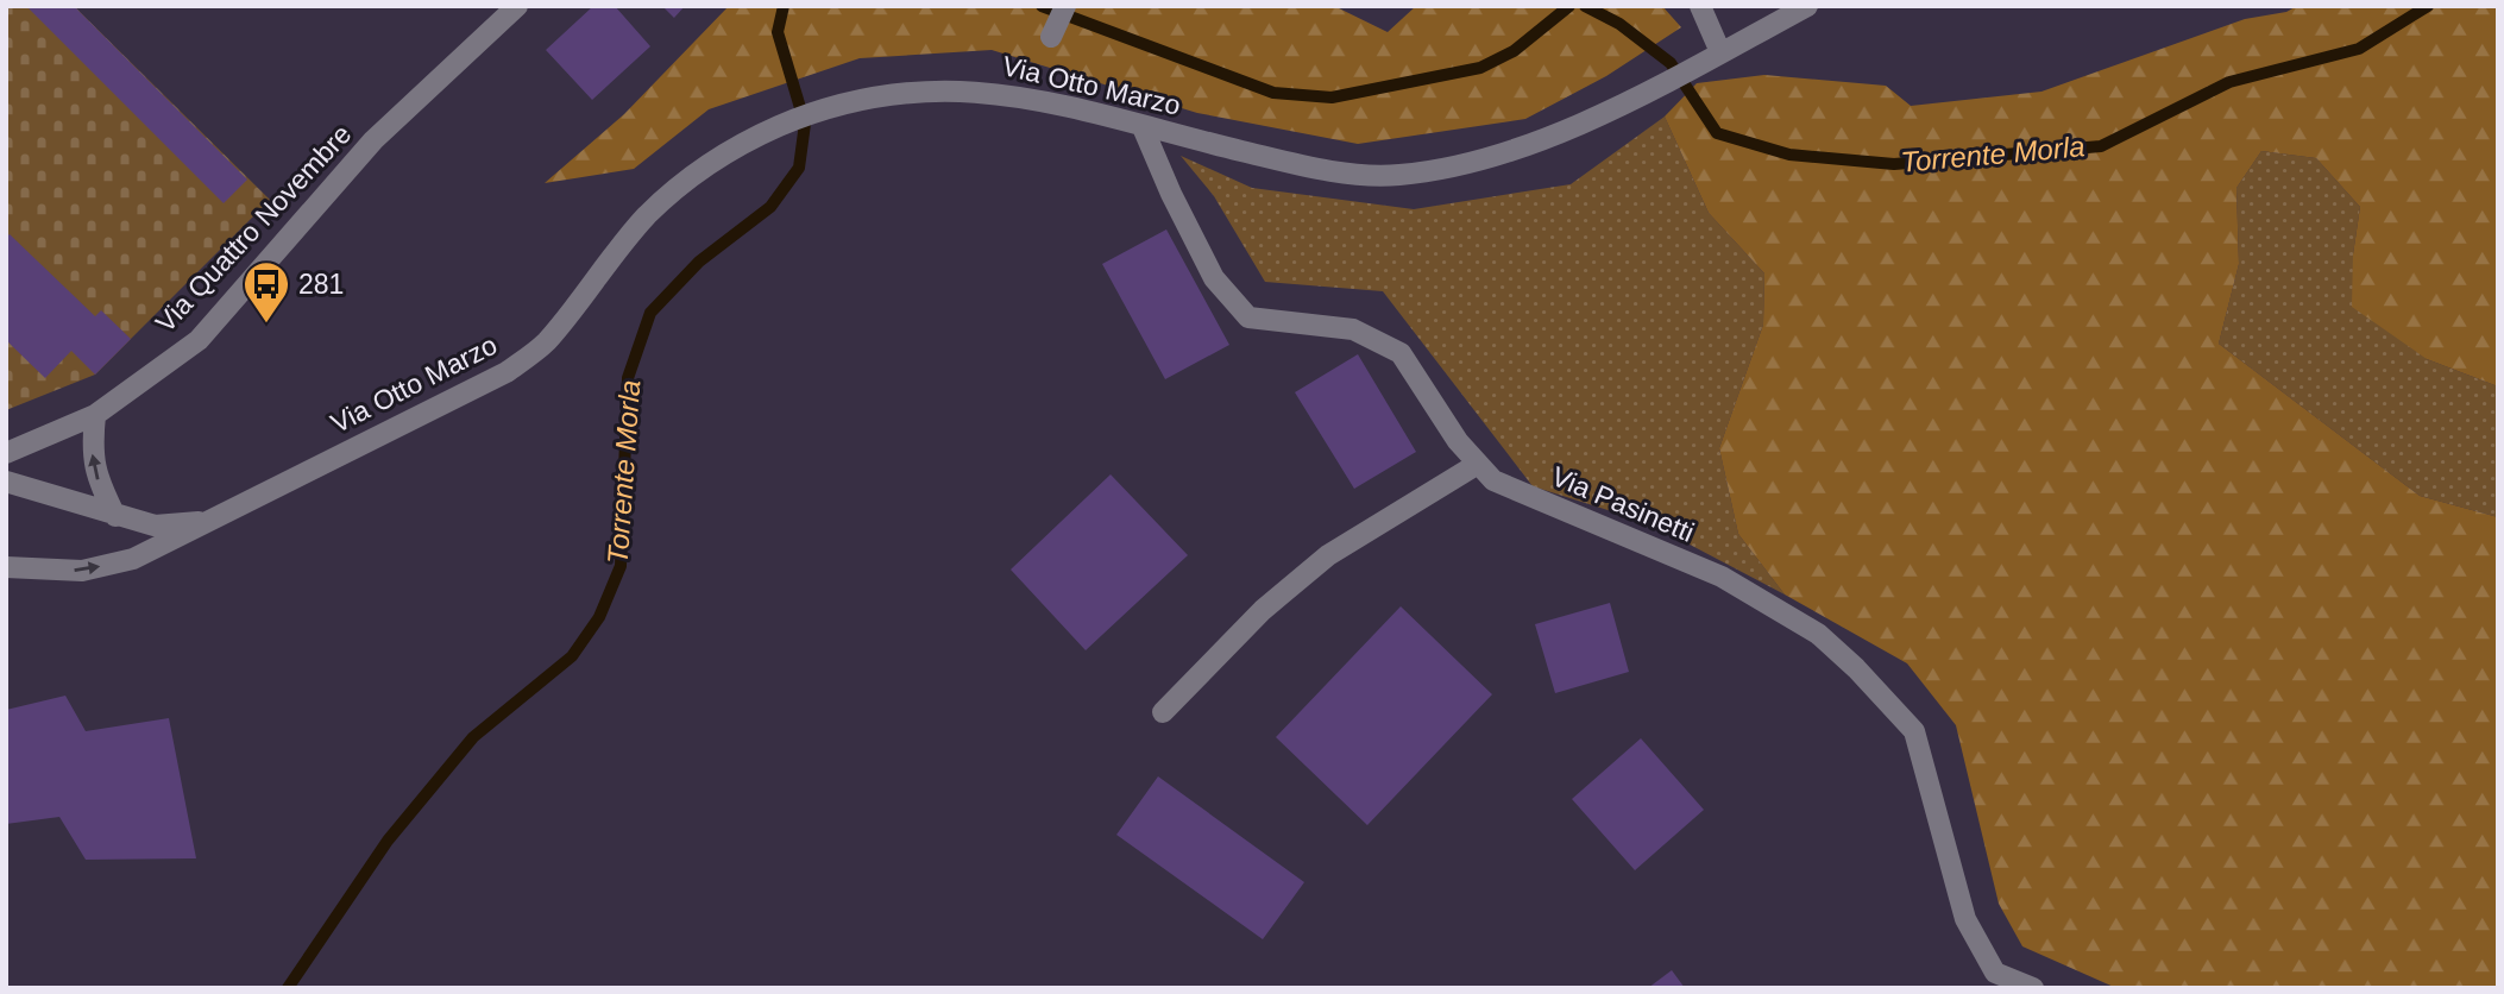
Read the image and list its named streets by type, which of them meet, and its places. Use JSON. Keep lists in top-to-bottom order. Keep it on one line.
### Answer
{"streets":{"street":["Via Otto Marzo","Via Quattro Novembre","Via Pasinetti"]},"crossings":[["Via Otto Marzo","Via Pasinetti"]],"water":["Torrente Morla"],"places":{"bus stop":["281"]}}
